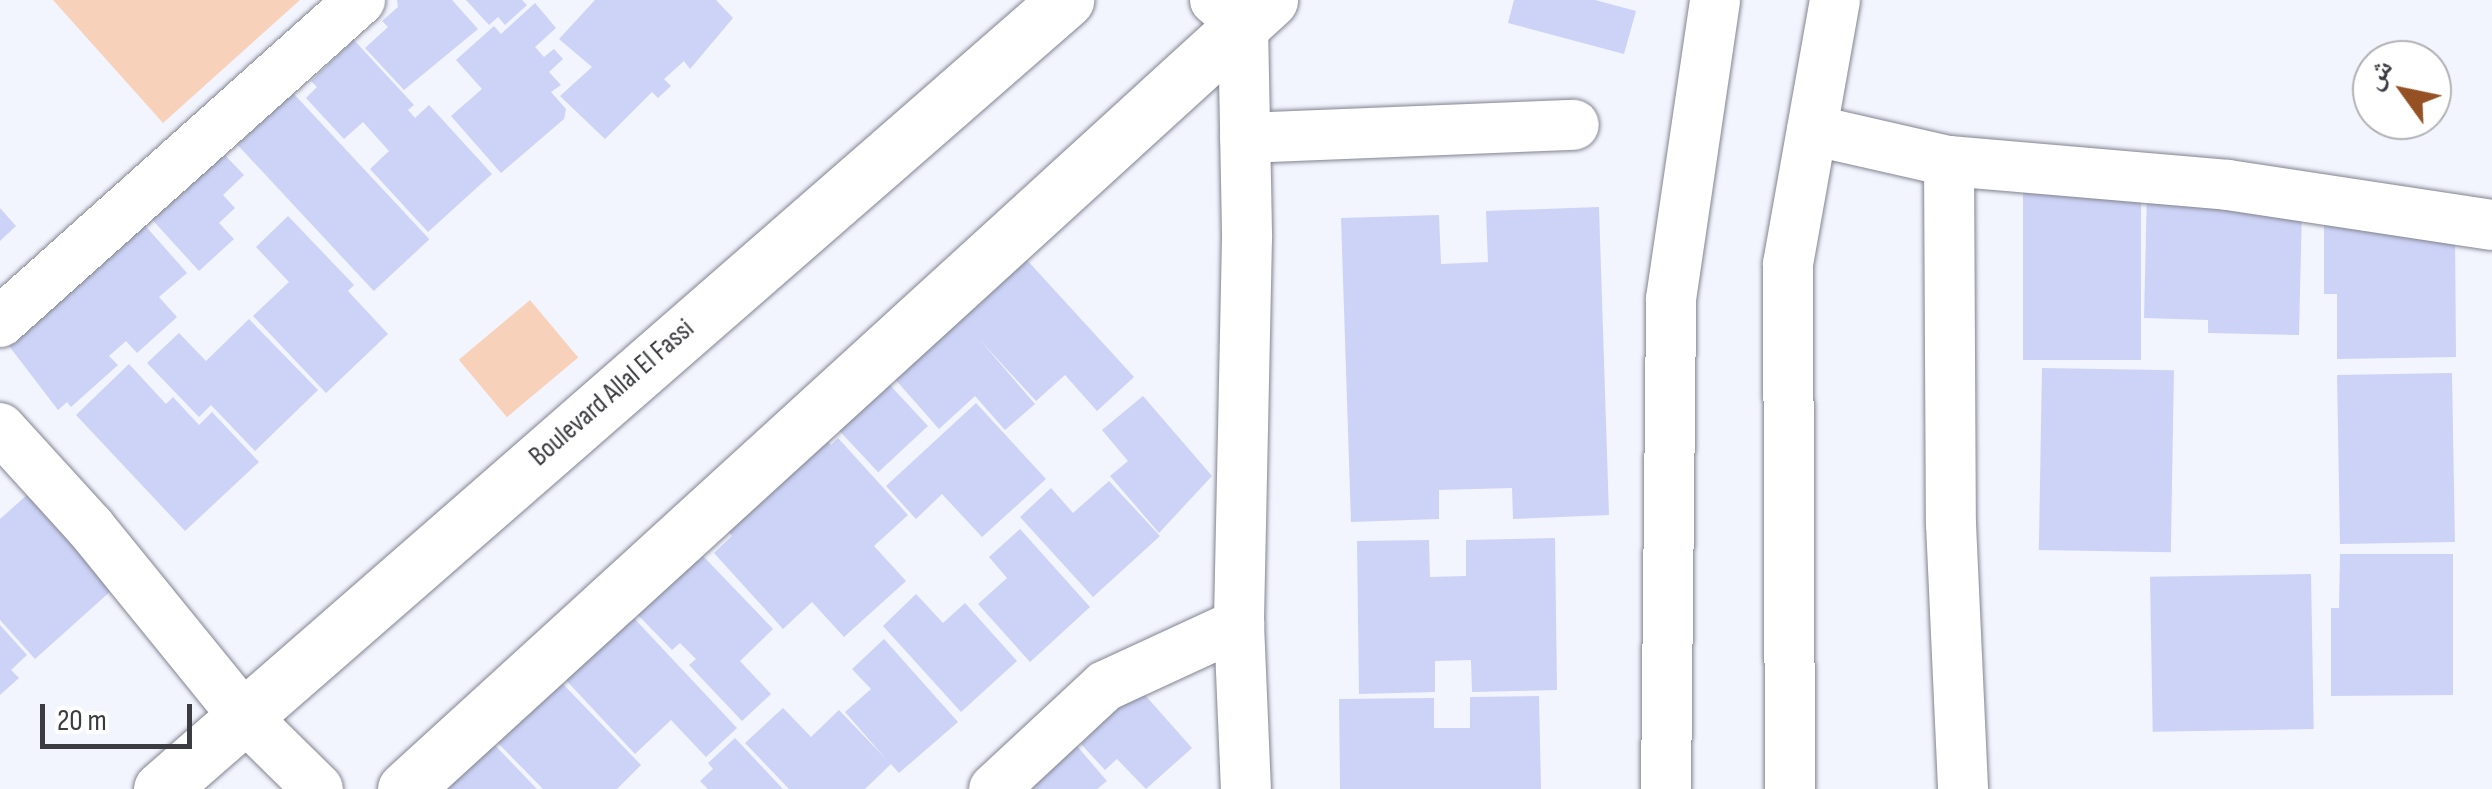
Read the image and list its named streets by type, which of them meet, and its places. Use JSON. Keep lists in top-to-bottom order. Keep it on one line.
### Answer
{"streets":{"main road":["Boulevard Allal El Fassi"]},"scale_bar":"20 m","north":"top left"}
